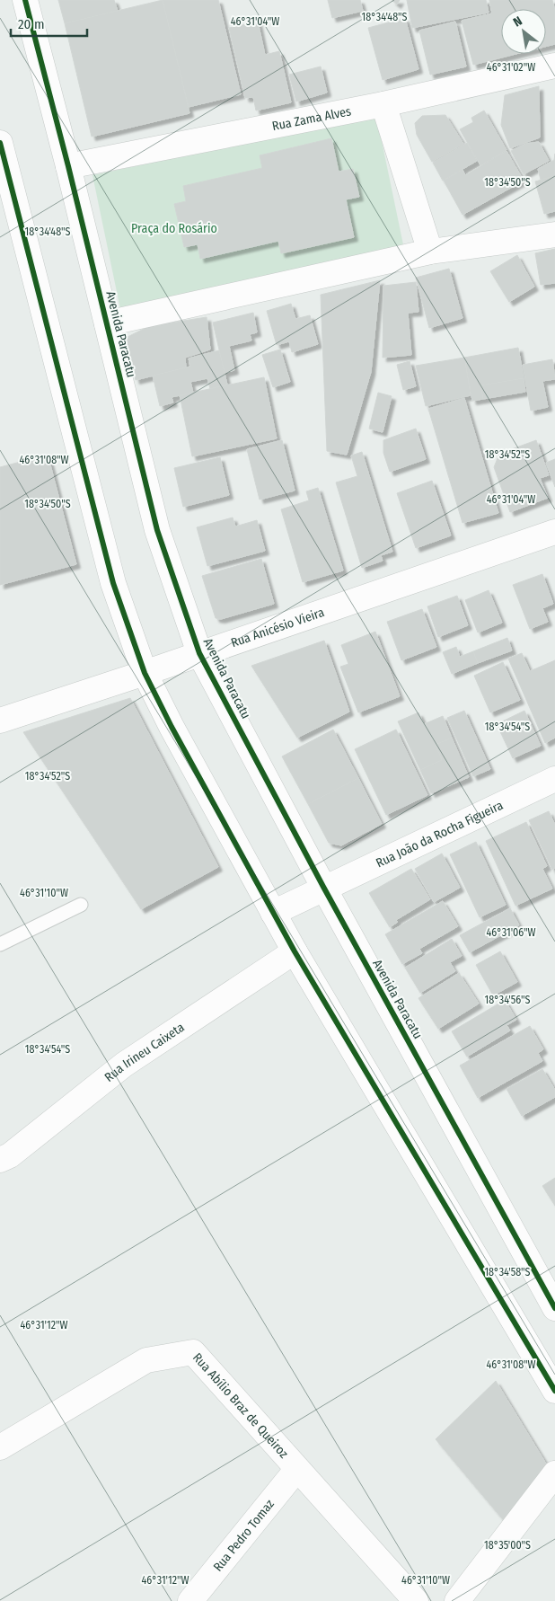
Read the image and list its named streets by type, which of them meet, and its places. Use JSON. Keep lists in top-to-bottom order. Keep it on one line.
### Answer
{"streets":{"street":["Rua Zama Alves","Avenida Paracatu","Rua Anicésio Vieira","Rua João da Rocha Figueira","Rua Irineu Caixeta","Rua Abílio Braz de Queiroz","Rua Pedro Tomaz"]},"crossings":[["Rua Zama Alves","Avenida Paracatu"],["Avenida Paracatu","Rua Anicésio Vieira"],["Avenida Paracatu","Rua João da Rocha Figueira"],["Rua Abílio Braz de Queiroz","Rua Pedro Tomaz"]],"parks":["Praça do Rosário"],"scale_bar":"20 m","north":"top left","coordinates":["18°34'48\"S","46°31'04\"W","46°31'02\"W","18°34'50\"S","18°34'52\"S","46°31'08\"W","18°34'54\"S","46°31'10\"W","46°31'06\"W","18°34'56\"S","18°34'58\"S","46°31'12\"W","18°35'00\"S"]}
